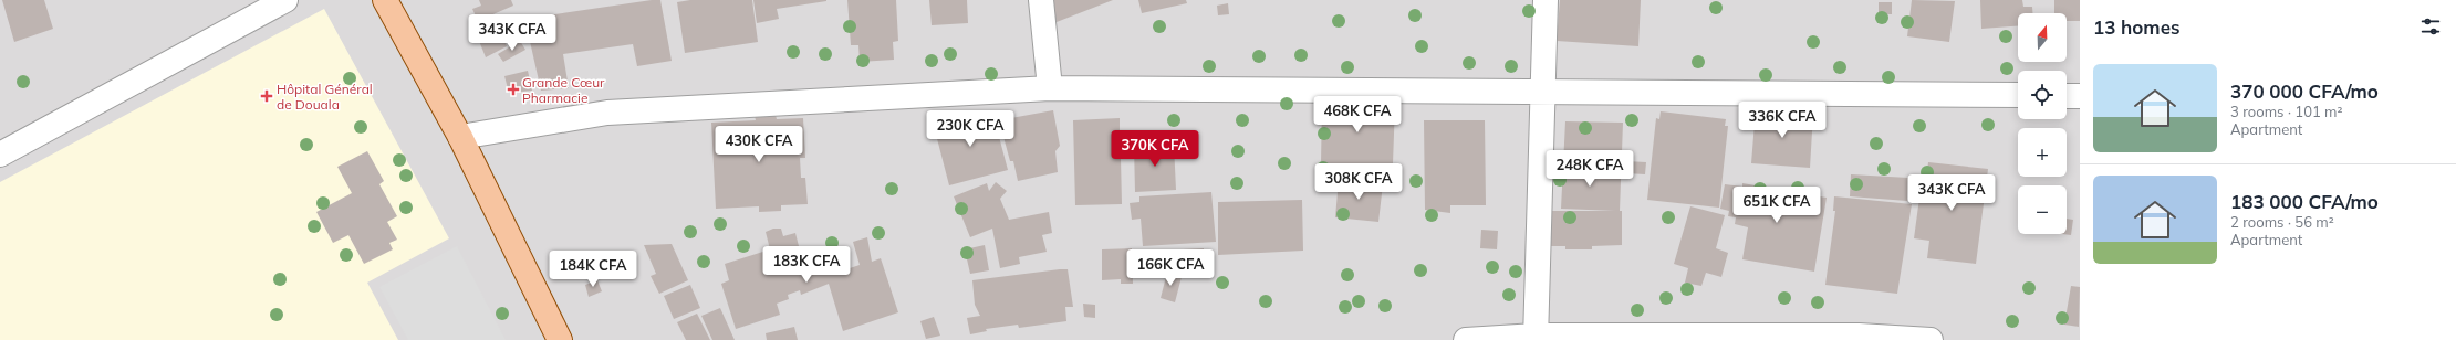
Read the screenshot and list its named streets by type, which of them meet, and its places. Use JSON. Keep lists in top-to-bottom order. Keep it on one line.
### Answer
{"places":{"health":["Grande Cœur Pharmacie","Hôpital Général de Douala"]},"north":"top","page":{"heading":"13 homes","map_buttons":["+","−"],"price":["343K CFA","468K CFA","336K CFA","230K CFA","430K CFA","370K CFA","248K CFA","308K CFA","343K CFA","651K CFA","183K CFA","166K CFA","184K CFA"],"list":[{"name":"370 000 CFA/mo","note":"3 rooms · 101 m² · Apartment"},{"name":"183 000 CFA/mo","note":"2 rooms · 56 m² · Apartment"}]}}
